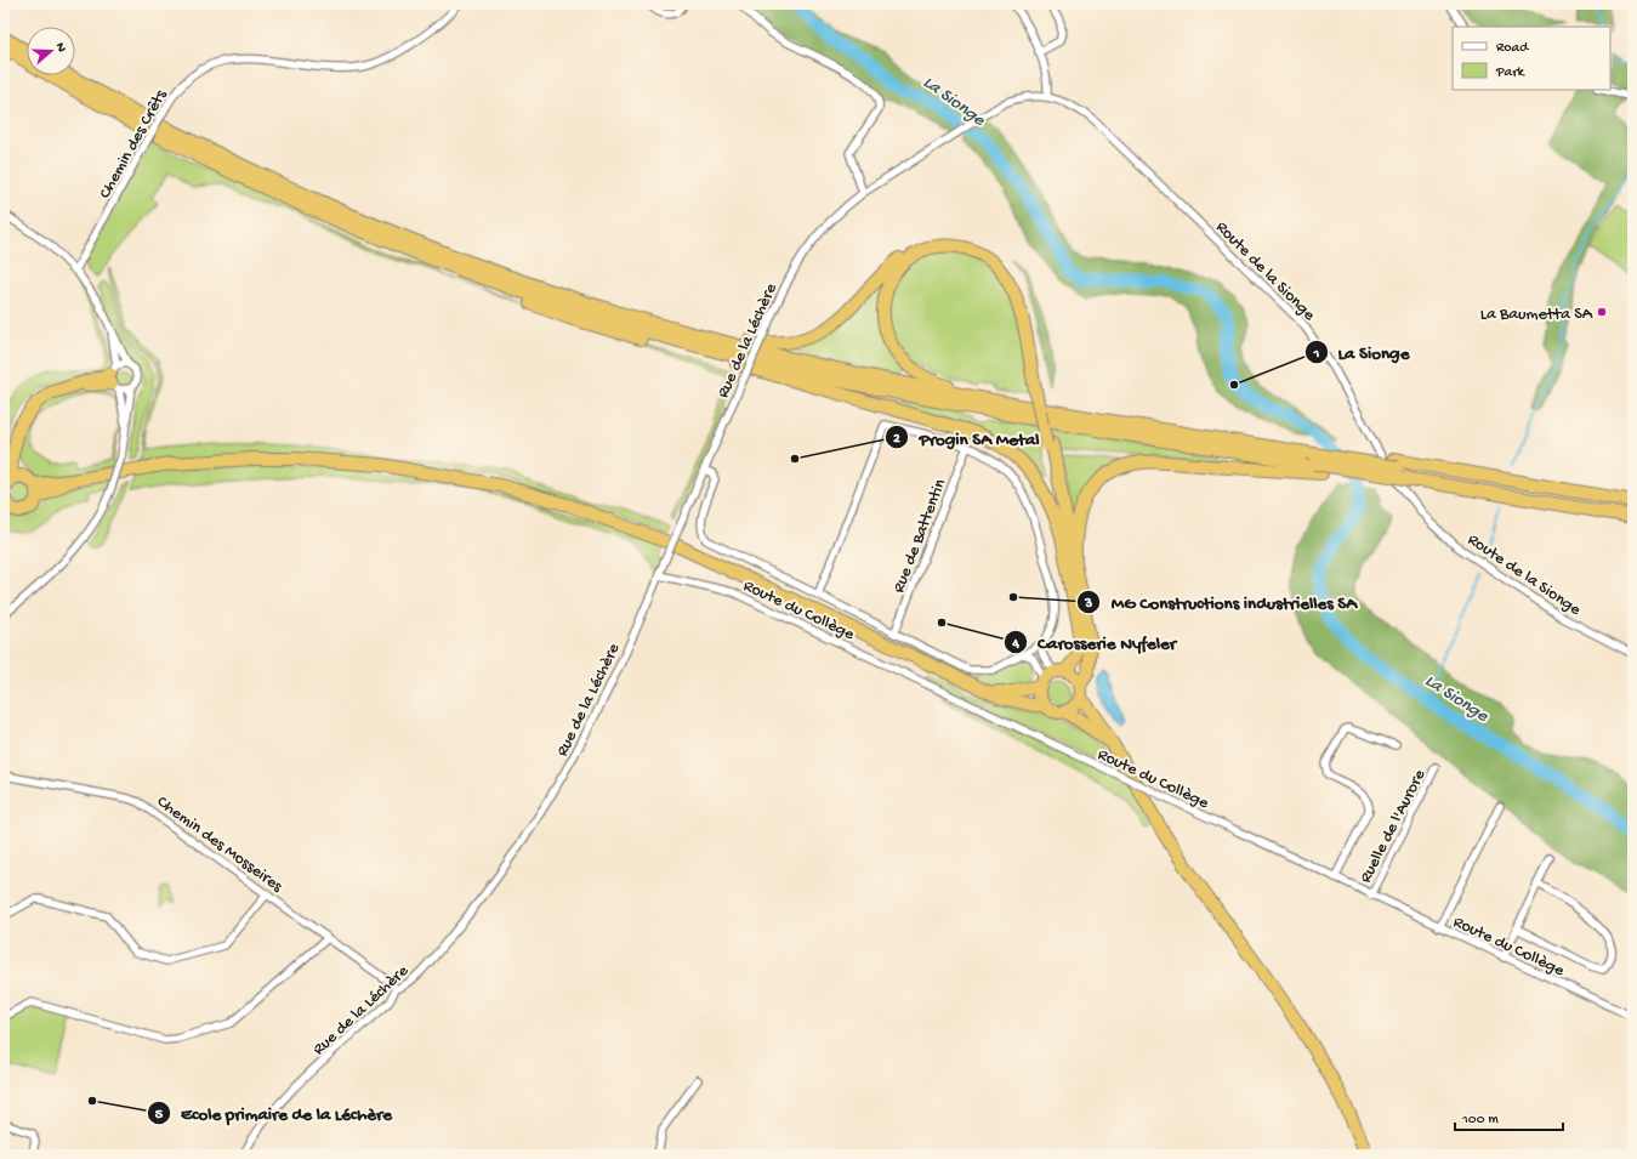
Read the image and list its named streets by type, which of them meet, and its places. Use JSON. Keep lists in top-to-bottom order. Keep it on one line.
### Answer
{"streets":{"street":["Chemin des Crêts","Route de la Sionge","Rue de la Léchère","Rue de Battentin","Route du Collège","Ruelle de l'Aurore","Chemin des Mosseires"]},"crossings":[["Route de la Sionge","Rue de la Léchère"],["Rue de la Léchère","Route du Collège"],["Rue de la Léchère","Chemin des Mosseires"],["Route du Collège","Ruelle de l'Aurore"]],"water":["La Sionge"],"places":["La Baumetta SA","La Sionge","Progin SA Metal","MG Constructions industrielles SA","Carosserie Nyfeler","Ecole primaire de la Léchère"],"legend":["Road","Park"],"scale_bar":"100 m","north":"right"}
